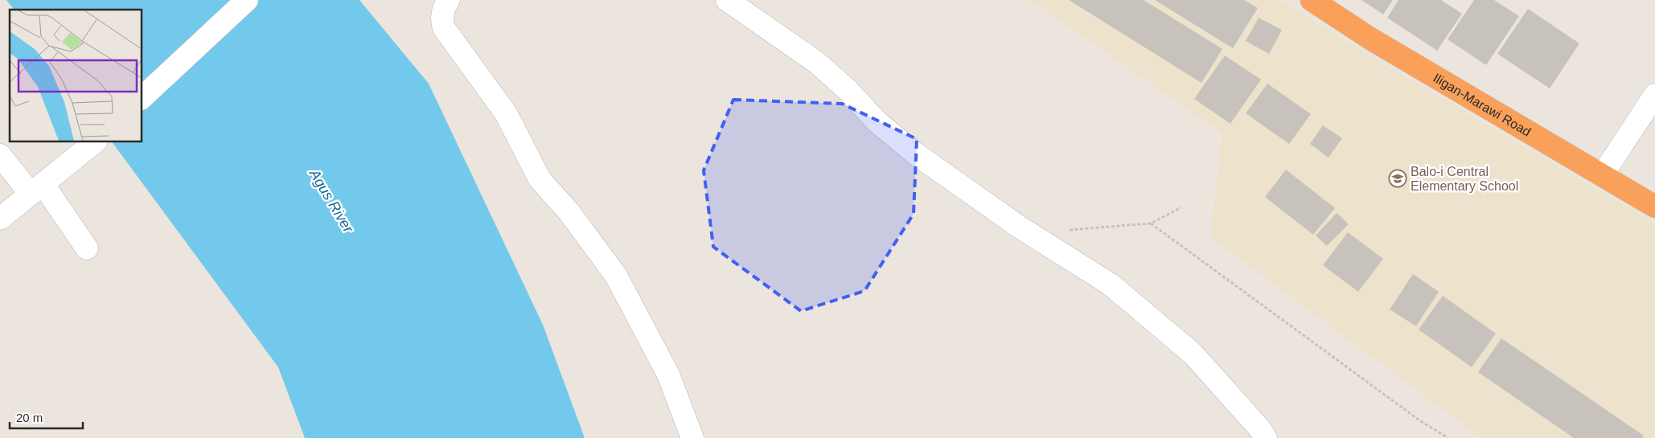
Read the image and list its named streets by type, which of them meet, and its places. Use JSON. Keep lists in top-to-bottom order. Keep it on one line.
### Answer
{"streets":{"highway":["Iligan-Marawi Road"]},"water":["Agus River"],"places":{"school or university":["Balo-i Central Elementary School"]},"scale_bar":"20 m"}
